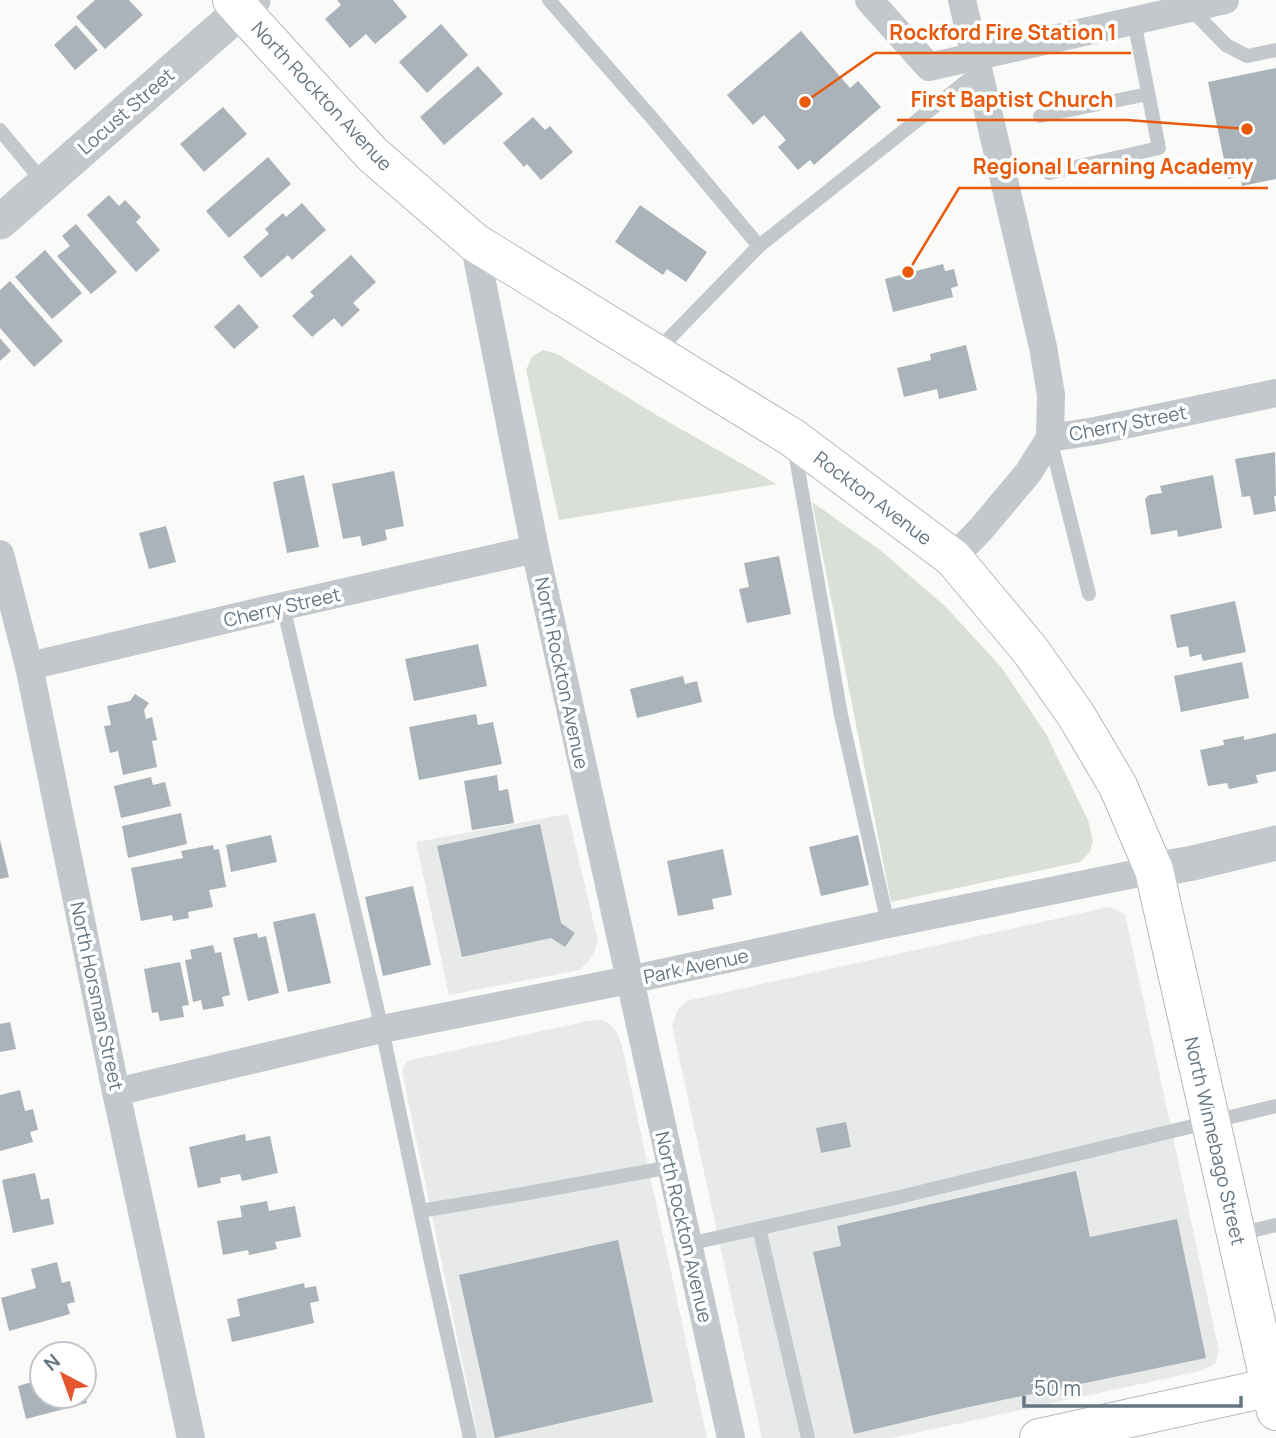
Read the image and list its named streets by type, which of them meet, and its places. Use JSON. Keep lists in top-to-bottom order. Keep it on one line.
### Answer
{"streets":{"main road":["North Rockton Avenue","Rockton Avenue","North Winnebago Street"],"street":["Locust Street","Cherry Street","Park Avenue","North Horsman Street"]},"crossings":[["North Rockton Avenue","Locust Street"],["North Rockton Avenue","Cherry Street"],["North Rockton Avenue","Rockton Avenue"],["North Rockton Avenue","Park Avenue"],["Cherry Street","Rockton Avenue"],["Cherry Street","North Horsman Street"],["Rockton Avenue","Park Avenue"],["Rockton Avenue","North Winnebago Street"],["Park Avenue","North Horsman Street"],["Park Avenue","North Winnebago Street"]],"places":["Rockford Fire Station 1","First Baptist Church","Regional Learning Academy"],"scale_bar":"50 m","north":"top left"}
